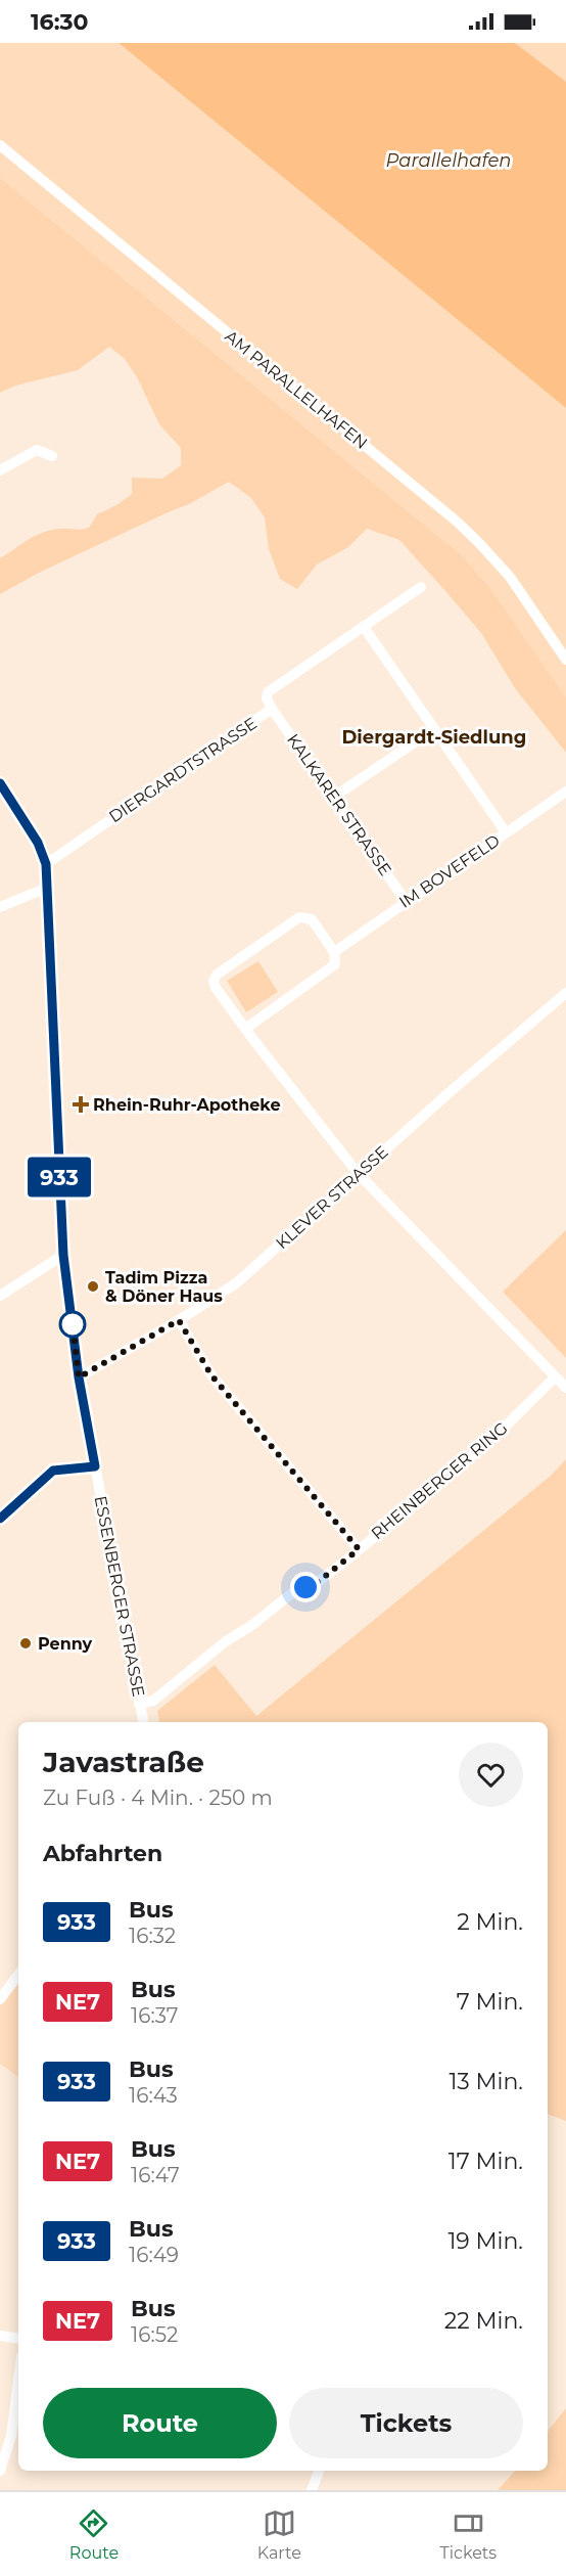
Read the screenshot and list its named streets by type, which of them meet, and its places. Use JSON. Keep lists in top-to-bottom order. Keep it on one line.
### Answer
{"streets":{"street":["AM PARALLELHAFEN","DIERGARDTSTRASSE","KALKARER STRASSE","IM BOVEFELD","KLEVER STRASSE","RHEINBERGER RING","ESSENBERGER STRASSE"]},"crossings":[["DIERGARDTSTRASSE","KALKARER STRASSE"],["DIERGARDTSTRASSE","ESSENBERGER STRASSE"],["KALKARER STRASSE","IM BOVEFELD"],["KLEVER STRASSE","ESSENBERGER STRASSE"],["RHEINBERGER RING","ESSENBERGER STRASSE"]],"districts":["Diergardt-Siedlung"],"water":["Parallelhafen"],"places":{"health":["Rhein-Ruhr-Apotheke"],"other":["Tadim Pizza & Döner Haus","Penny"]},"lines":["bus line 933"],"page":{"status":"16:30","on_map":"933","heading":[["Javastraße","Zu Fuß · 4 Min. · 250 m"],"Abfahrten"],"list":[{"mark":"933","name":"Bus","note":"16:32","value":"2 Min."},{"mark":"NE7","name":"Bus","note":"16:37","value":"7 Min."},{"mark":"933","name":"Bus","note":"16:43","value":"13 Min."},{"mark":"NE7","name":"Bus","note":"16:47","value":"17 Min."},{"mark":"933","name":"Bus","note":"16:49","value":"19 Min."},{"mark":"NE7","name":"Bus","note":"16:52","value":"22 Min."}],"buttons":["Route","Tickets"],"tabs":["Route","Karte","Tickets"]}}
